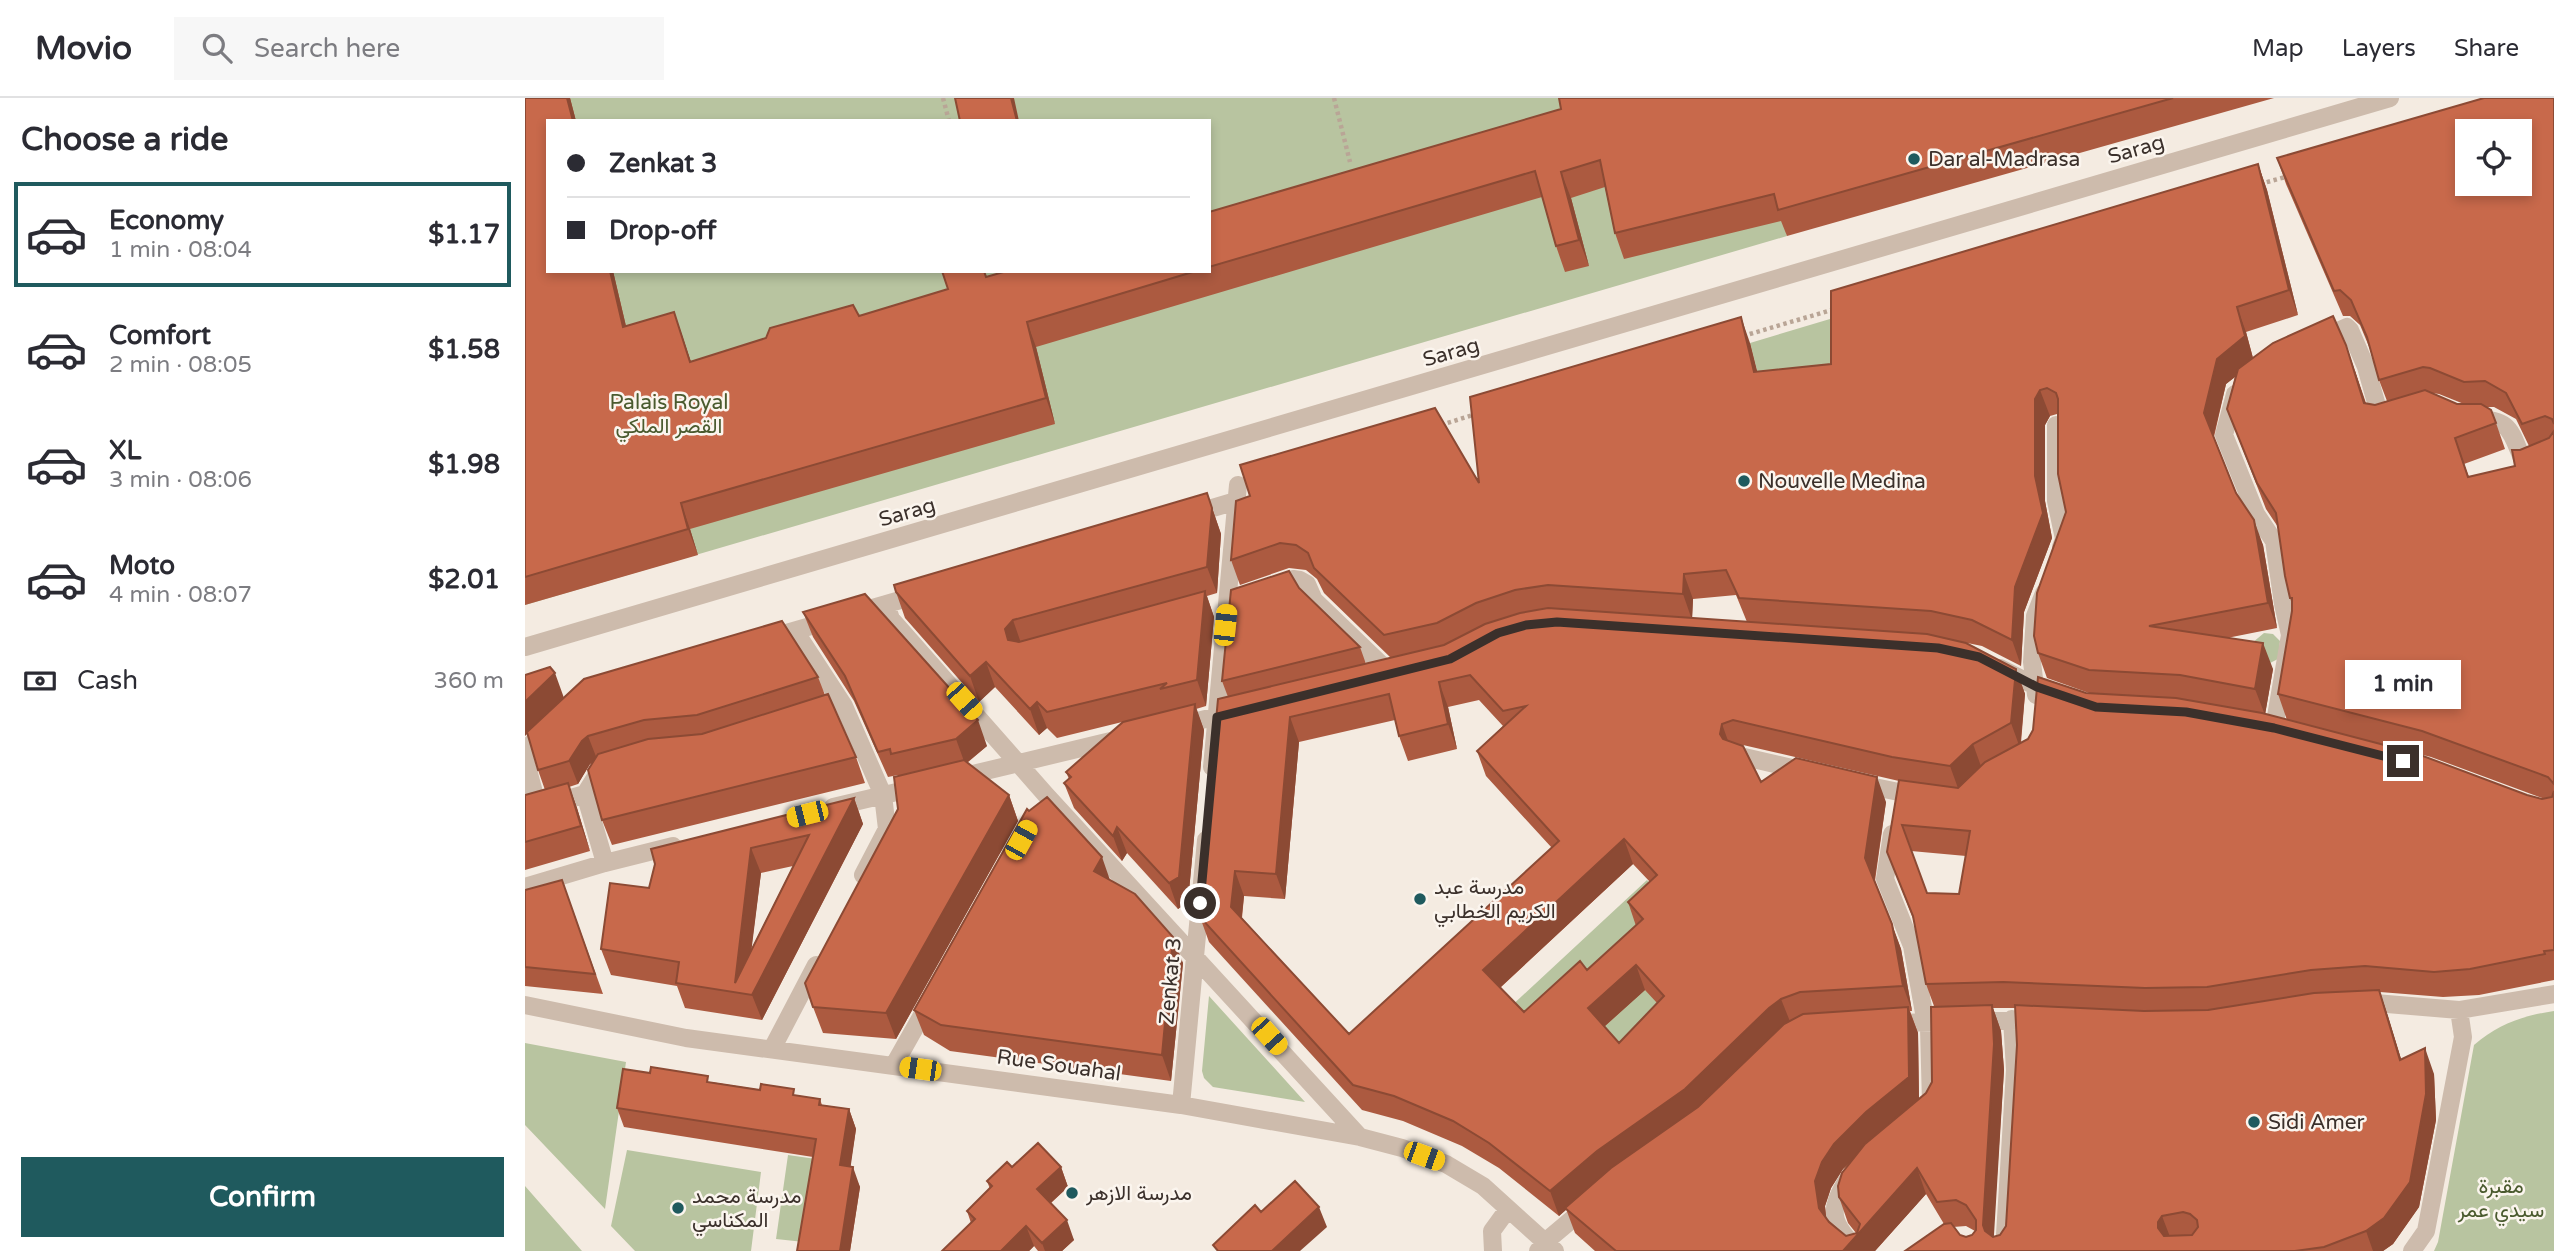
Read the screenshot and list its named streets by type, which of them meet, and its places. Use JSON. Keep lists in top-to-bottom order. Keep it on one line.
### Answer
{"streets":{"street":["Sarag","Zenkat 3","Rue Souahal"]},"crossings":[["Zenkat 3","Rue Souahal"]],"parks":["Palais Royal القصر الملكي","مقبرة سيدي عمر"],"places":["Dar al-Madrasa","Nouvelle Medina","مدرسة عبد الكريم الخطابي","Sidi Amer","مدرسة الازهر","مدرسة محمد المكناسي"],"page":{"header":"Movio","search":"Search here","nav":["Map","Layers","Share"],"heading":"Choose a ride","banner":["Zenkat 3","Drop-off"],"list":[{"name":"Economy","note":"1 min · 08:04","value":"$1.17"},{"name":"Comfort","note":"2 min · 08:05","value":"$1.58"},{"name":"XL","note":"3 min · 08:06","value":"$1.98"},{"name":"Moto","note":"4 min · 08:07","value":"$2.01"}],"pay":["Cash","360 m"],"bubble":"1 min","buttons":"Confirm"}}
